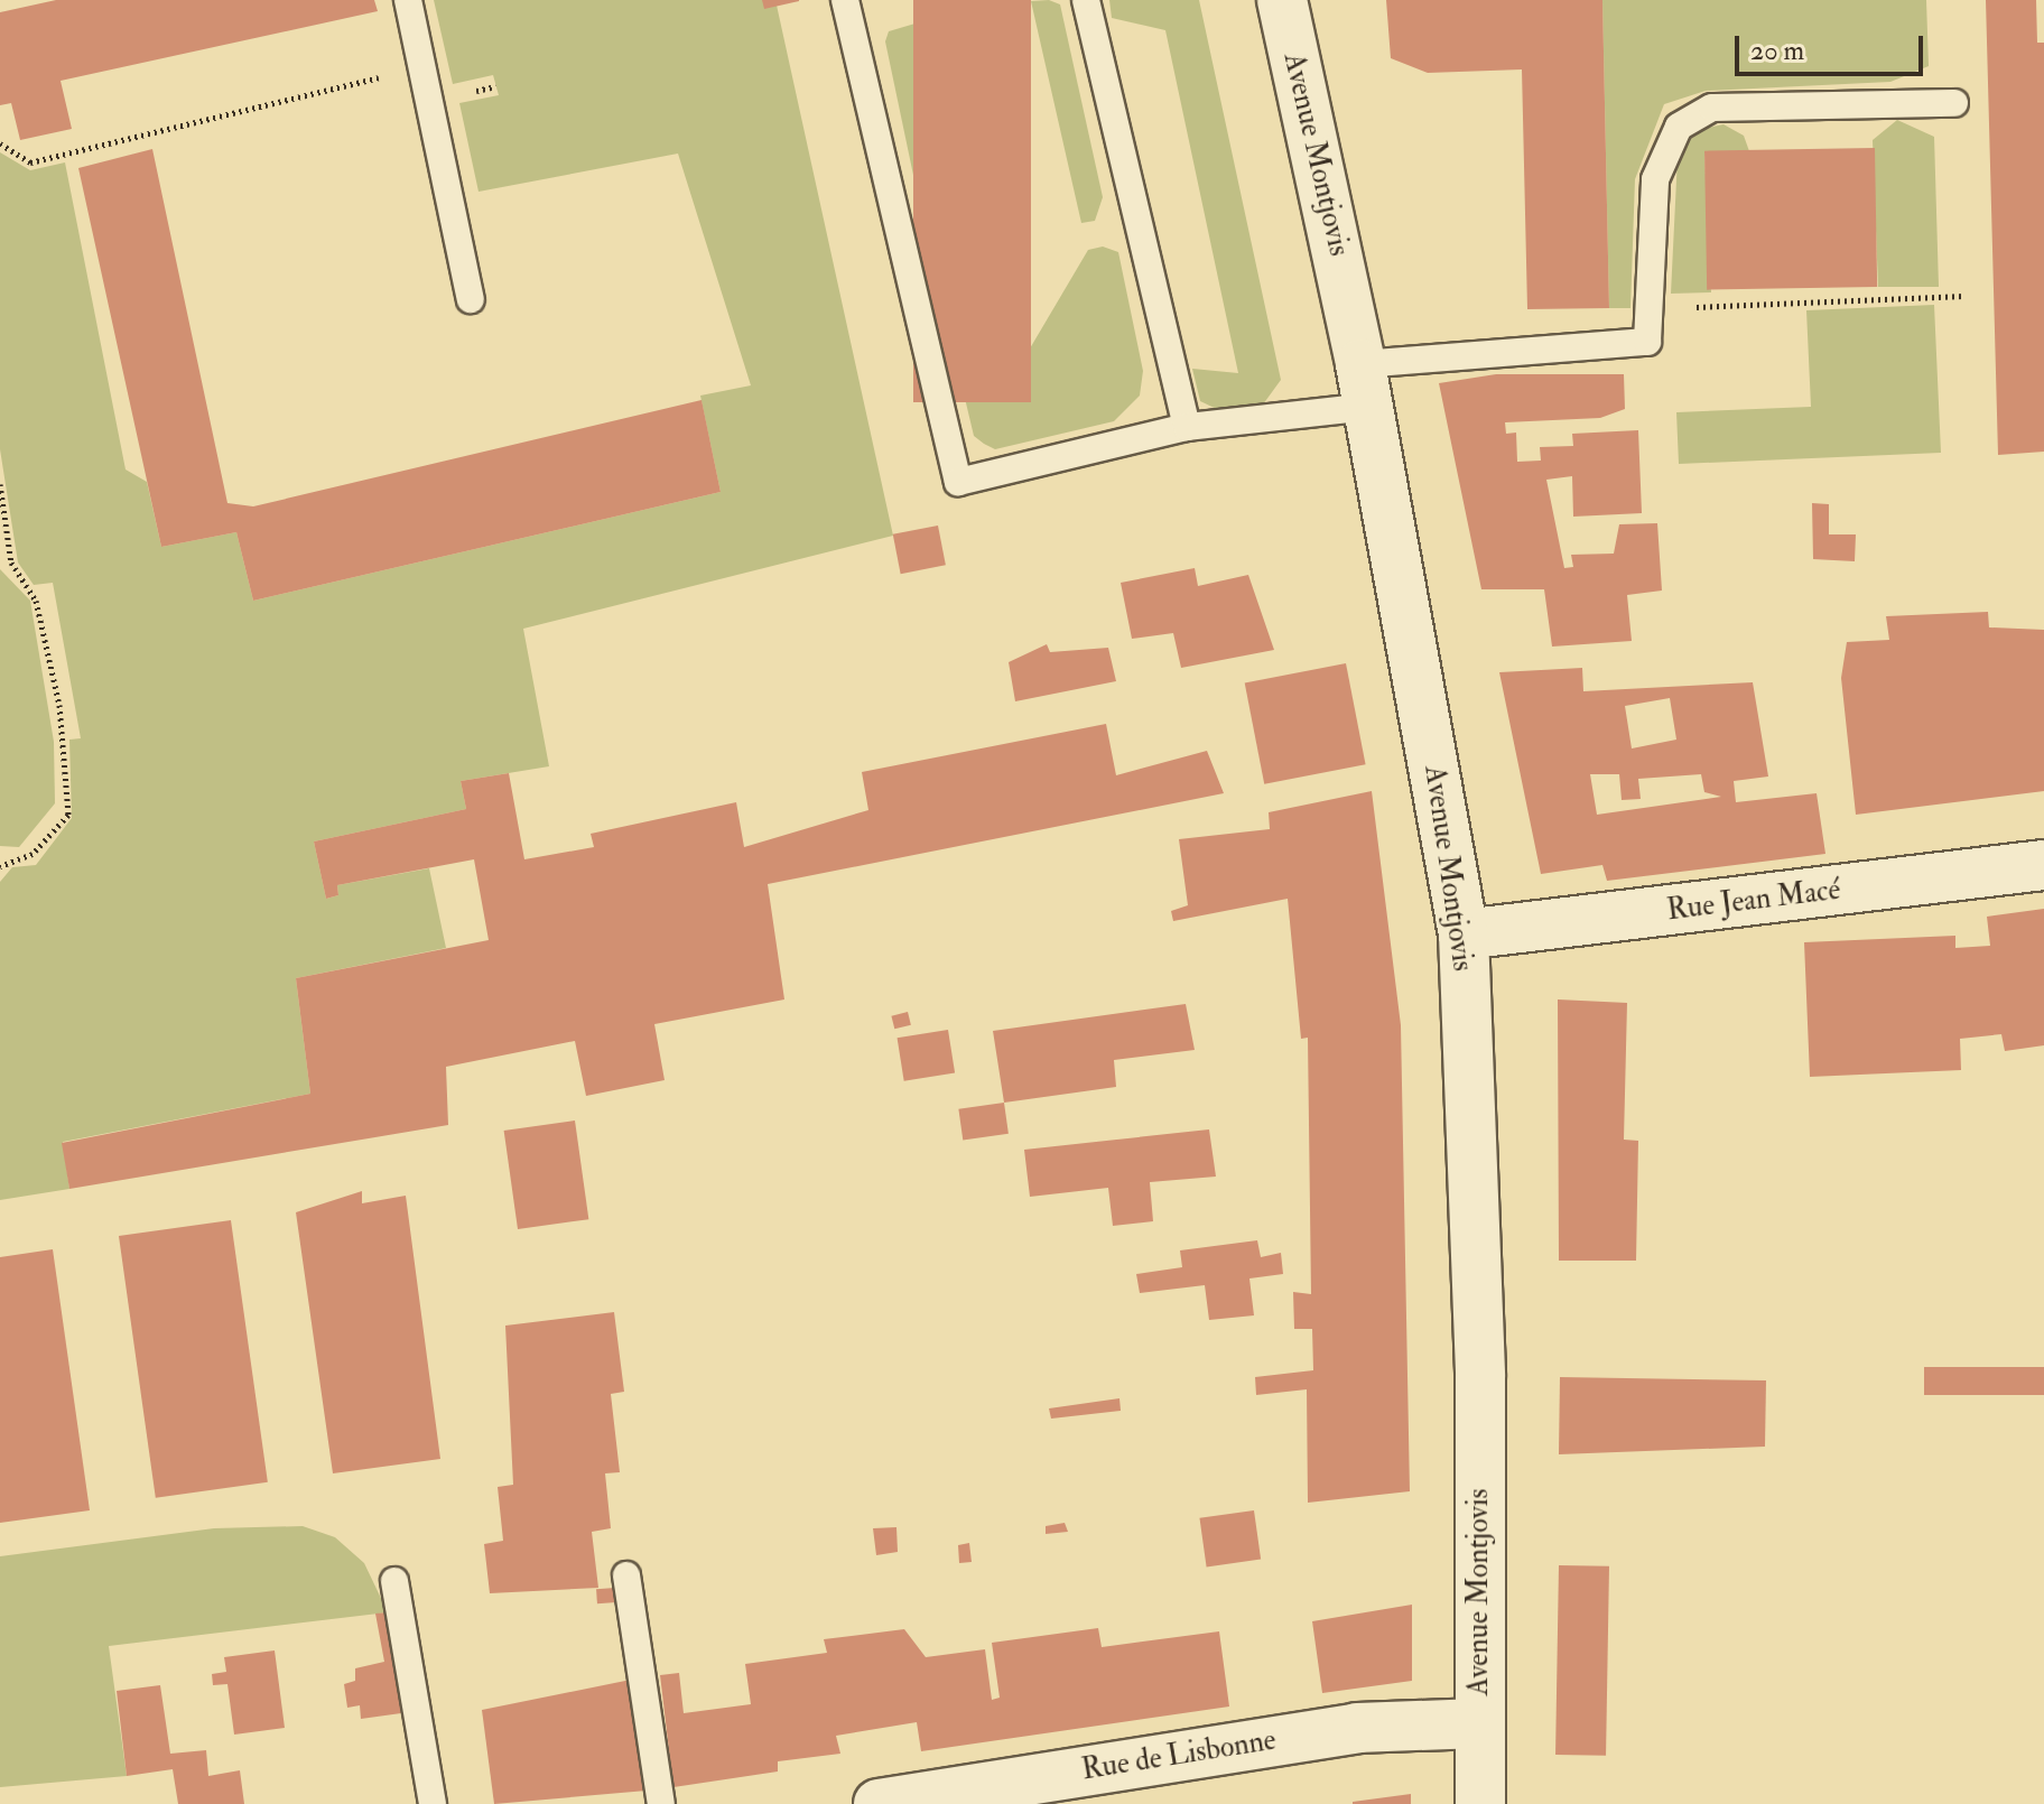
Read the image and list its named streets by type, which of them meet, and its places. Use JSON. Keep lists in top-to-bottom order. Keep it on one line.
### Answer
{"streets":{"main road":["Avenue Montjovis","Rue Jean Macé","Rue de Lisbonne"]},"crossings":[["Avenue Montjovis","Rue Jean Macé"],["Avenue Montjovis","Rue de Lisbonne"]],"scale_bar":"20 m"}
